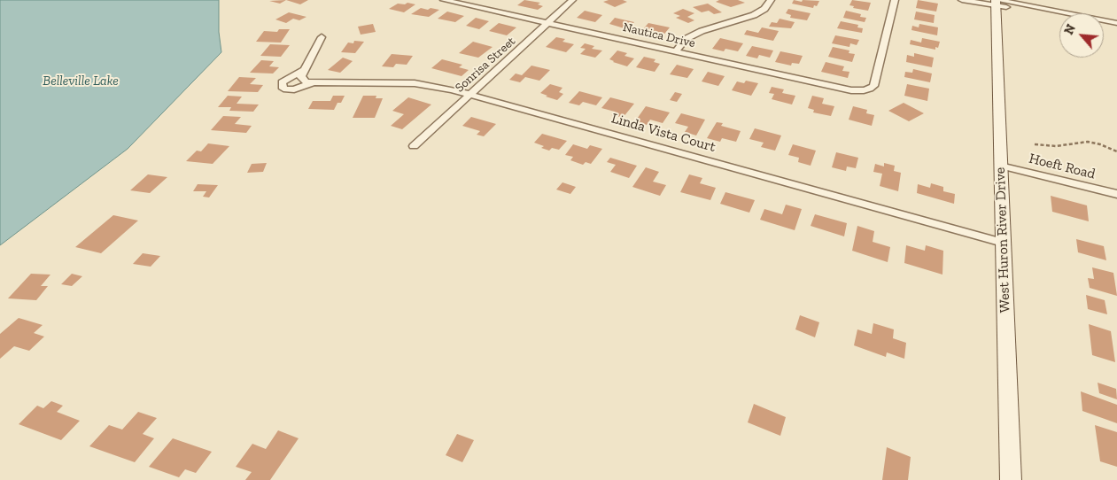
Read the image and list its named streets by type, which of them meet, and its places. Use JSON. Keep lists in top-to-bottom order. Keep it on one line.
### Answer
{"streets":{"main road":["West Huron River Drive"],"street":["Nautica Drive","Sonrisa Street","Linda Vista Court","Hoeft Road"]},"crossings":[["Nautica Drive","Sonrisa Street"],["Sonrisa Street","Linda Vista Court"],["Linda Vista Court","West Huron River Drive"],["Hoeft Road","West Huron River Drive"]],"water":["Belleville Lake"],"north":"top left"}
